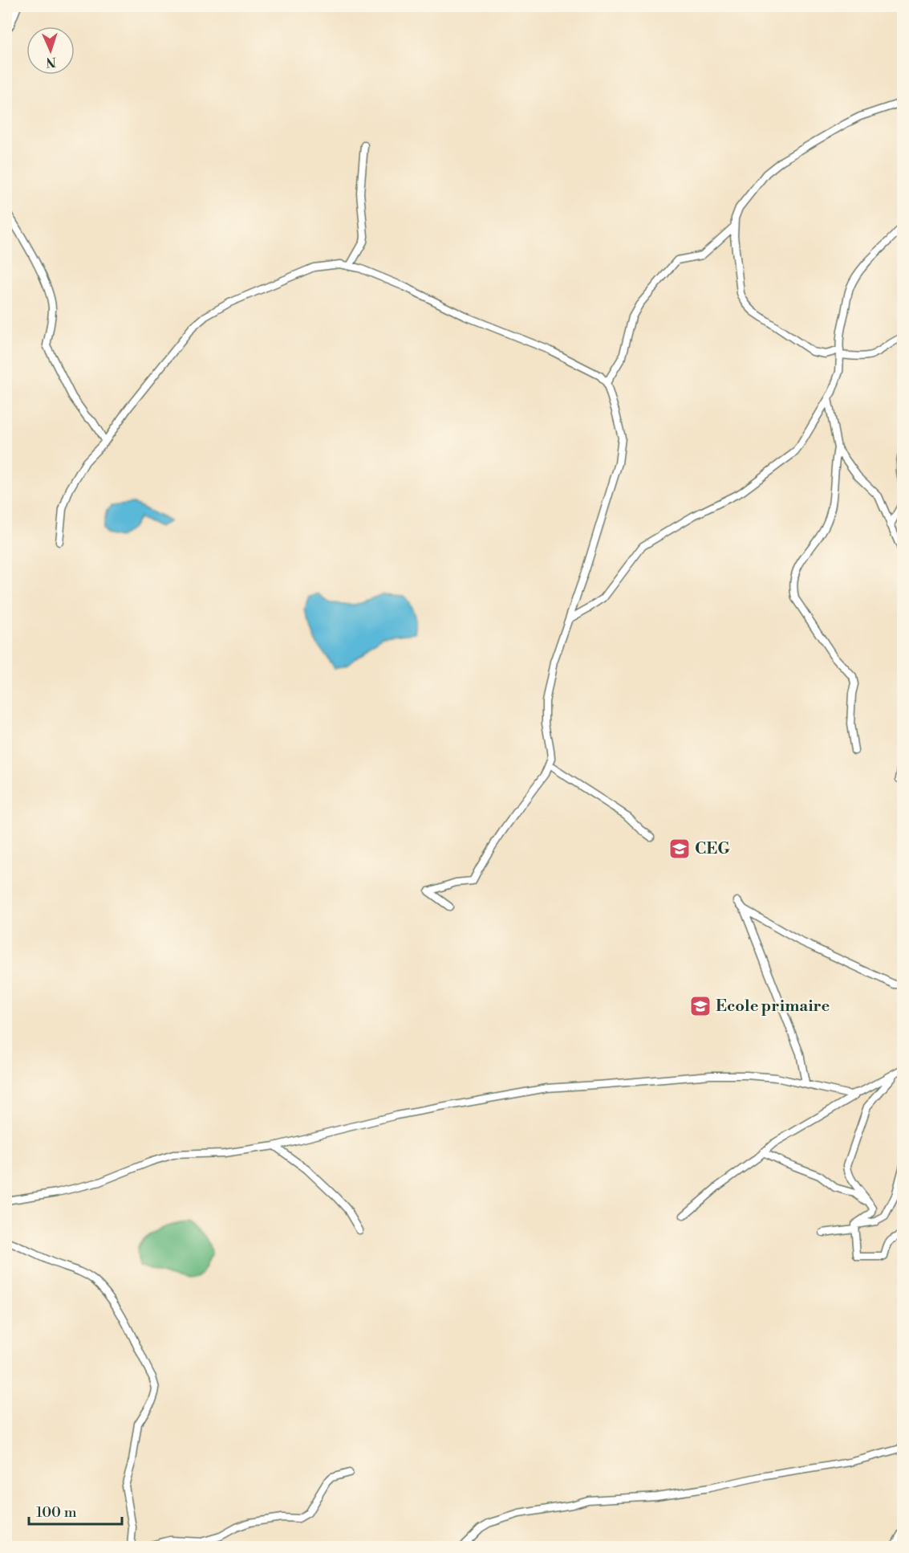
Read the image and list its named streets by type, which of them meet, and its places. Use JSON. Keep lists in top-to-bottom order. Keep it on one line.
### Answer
{"places":{"school or university":["CEG","Ecole primaire"]},"scale_bar":"100 m","north":"bottom"}
